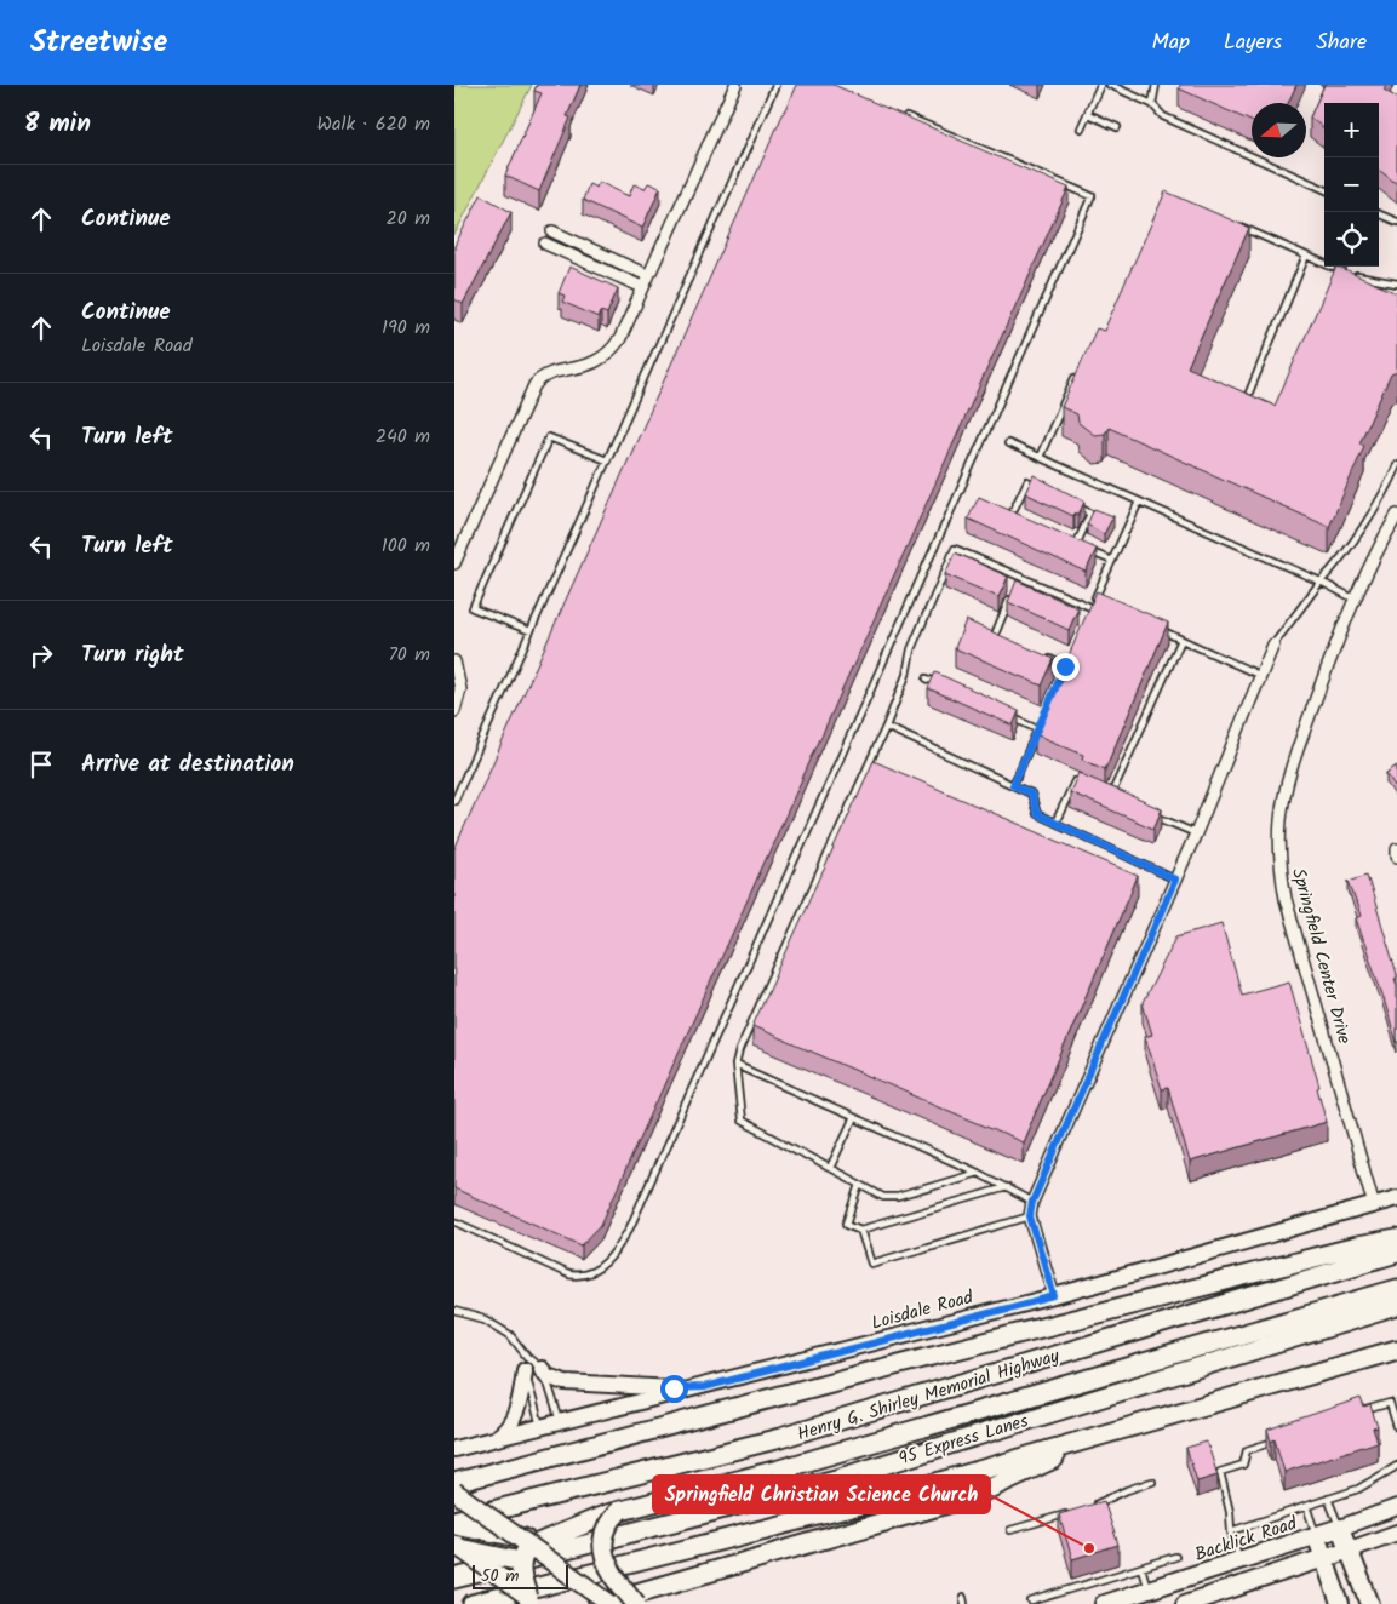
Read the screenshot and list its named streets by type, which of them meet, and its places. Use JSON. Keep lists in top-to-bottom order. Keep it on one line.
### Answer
{"streets":{"highway":["Henry G. Shirley Memorial Highway","95 Express Lanes"],"main road":["Loisdale Road","Backlick Road"],"street":["Springfield Center Drive"]},"crossings":[["Springfield Center Drive","Loisdale Road"]],"places":["Springfield Christian Science Church"],"scale_bar":"50 m","north":"left","page":{"header":"Streetwise","nav":["Map","Layers","Share"],"heading":["8 min","Walk · 620 m"],"map_buttons":["+","−"],"list":[["Continue","20 m"],["Continue","Loisdale Road","190 m"],["Turn left","240 m"],["Turn left","100 m"],["Turn right","70 m"],"Arrive at destination"],"scale":"50 m"}}
